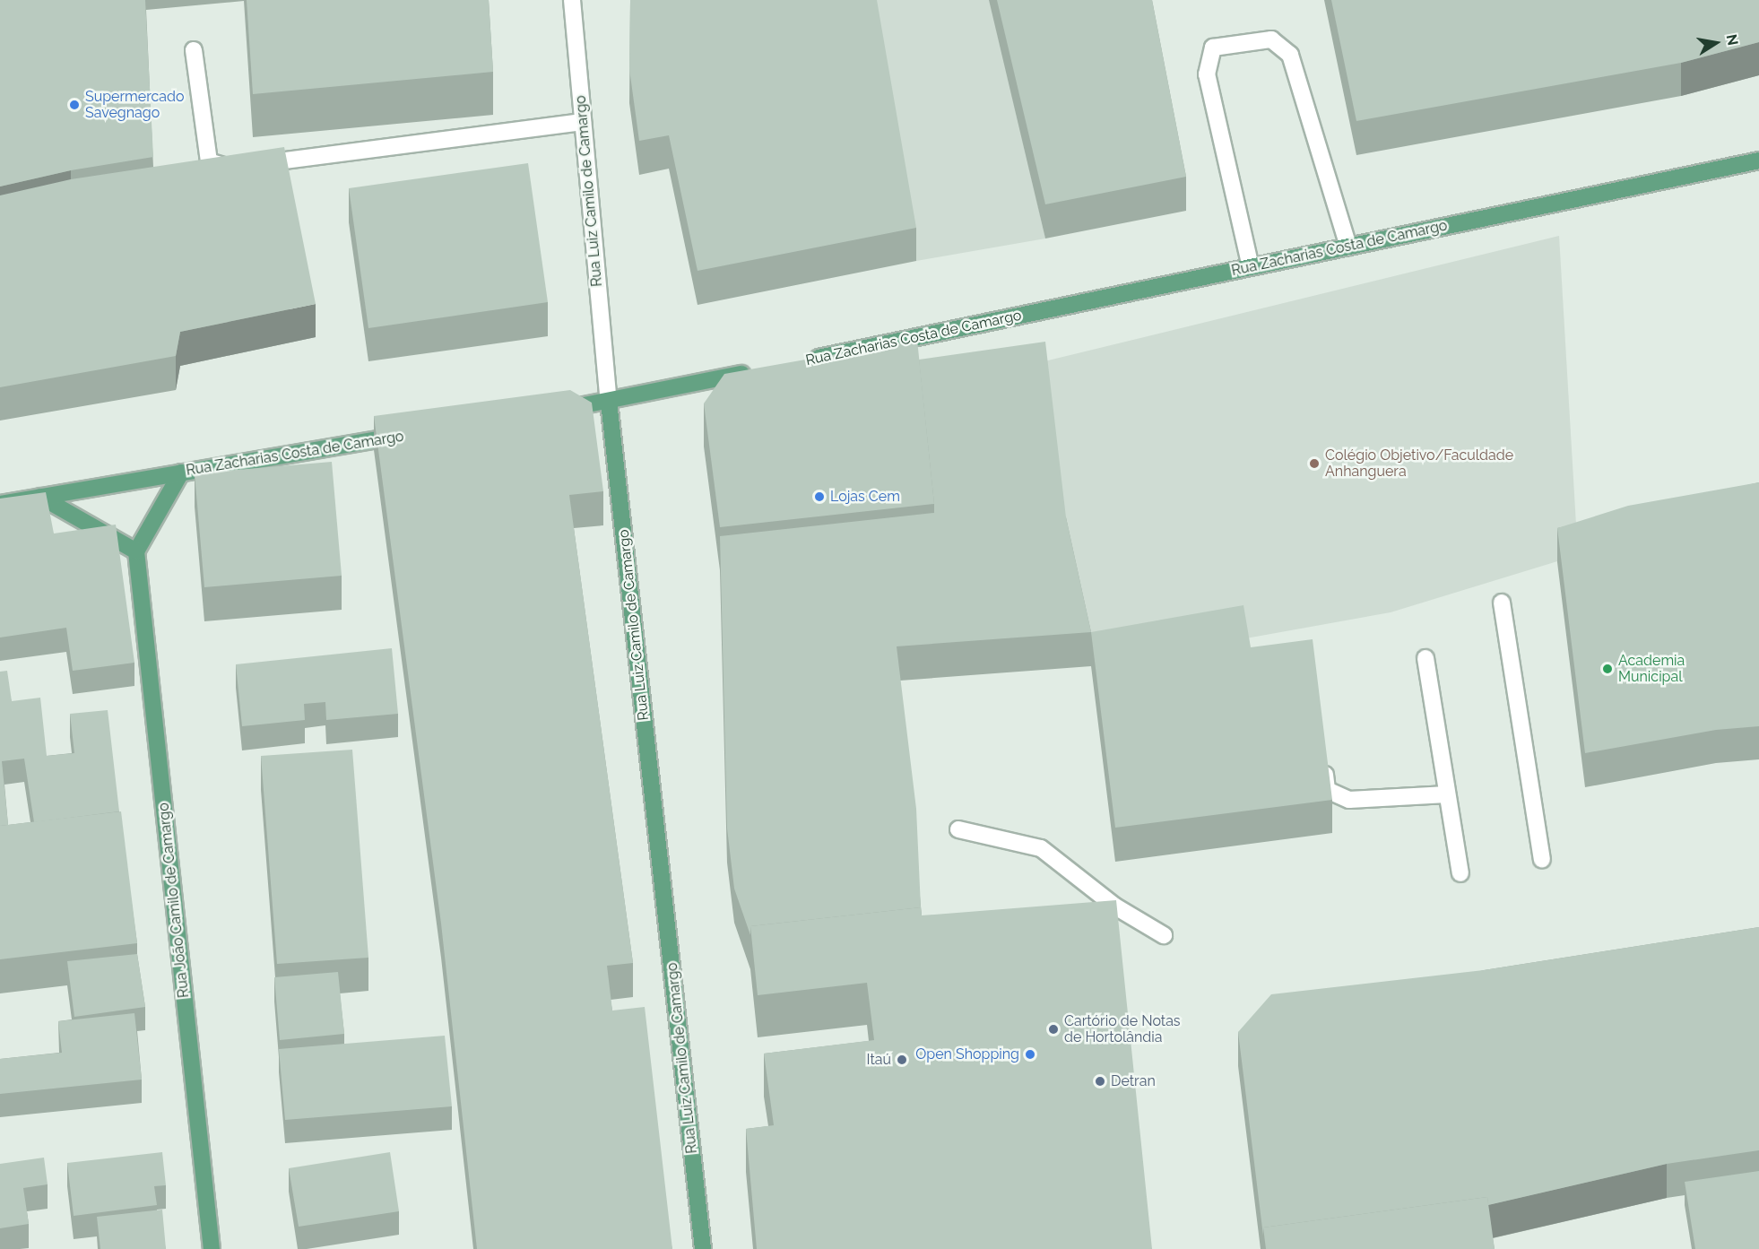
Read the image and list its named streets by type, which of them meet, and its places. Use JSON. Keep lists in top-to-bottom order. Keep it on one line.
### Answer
{"streets":{"main road":["Rua Luiz Camilo de Camargo","Rua Zacharias Costa de Camargo","Rua João Camilo de Camargo"]},"places":["Supermercado Savegnago","Colégio Objetivo/Faculdade Anhanguera","Lojas Cem","Academia Municipal","Cartório de Notas de Hortolândia","Open Shopping","Itaú","Detran"],"north":"right"}
